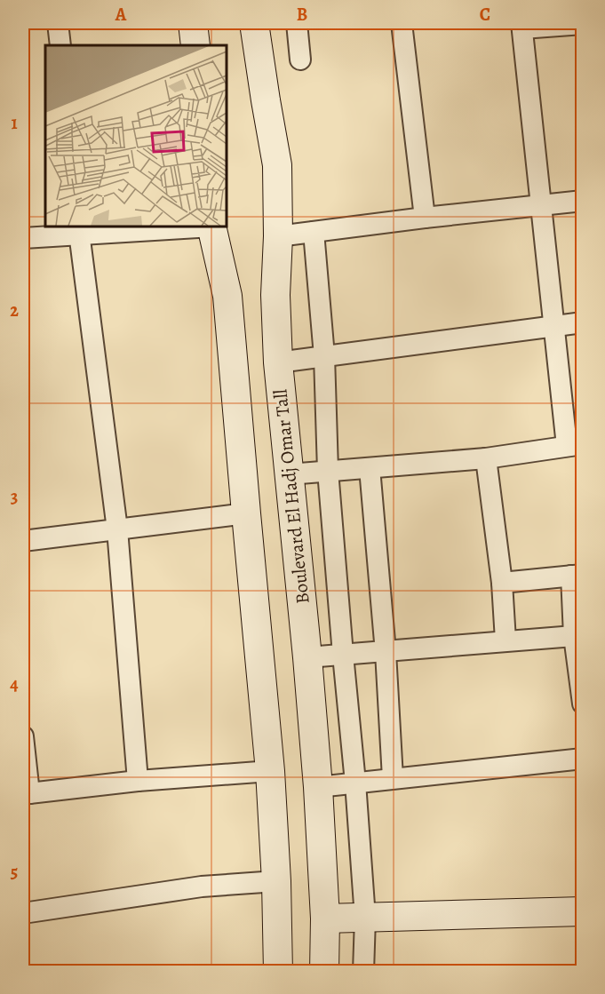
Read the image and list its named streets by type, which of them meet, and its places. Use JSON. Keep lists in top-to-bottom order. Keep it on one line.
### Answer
{"streets":{"main road":["Boulevard El Hadj Omar Tall"]},"grid":{"columns":["A","B","C"],"rows":["1","2","3","4","5"]}}
